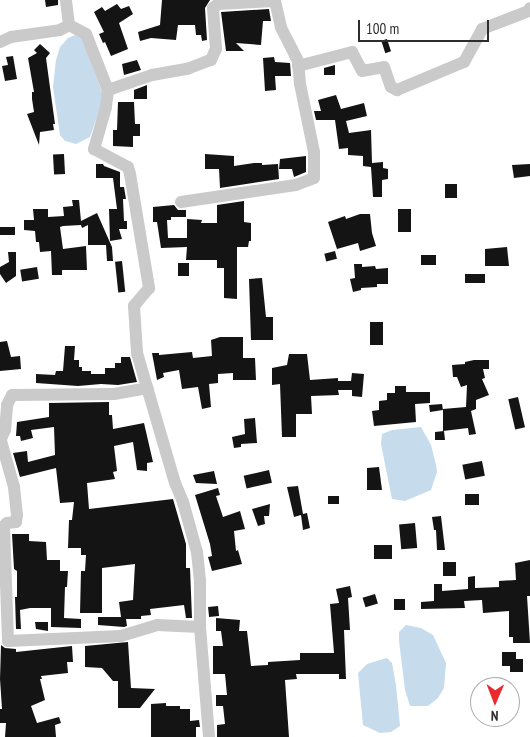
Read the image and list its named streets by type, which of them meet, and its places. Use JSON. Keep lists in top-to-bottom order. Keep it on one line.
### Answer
{"scale_bar":"100 m","north":"bottom"}
